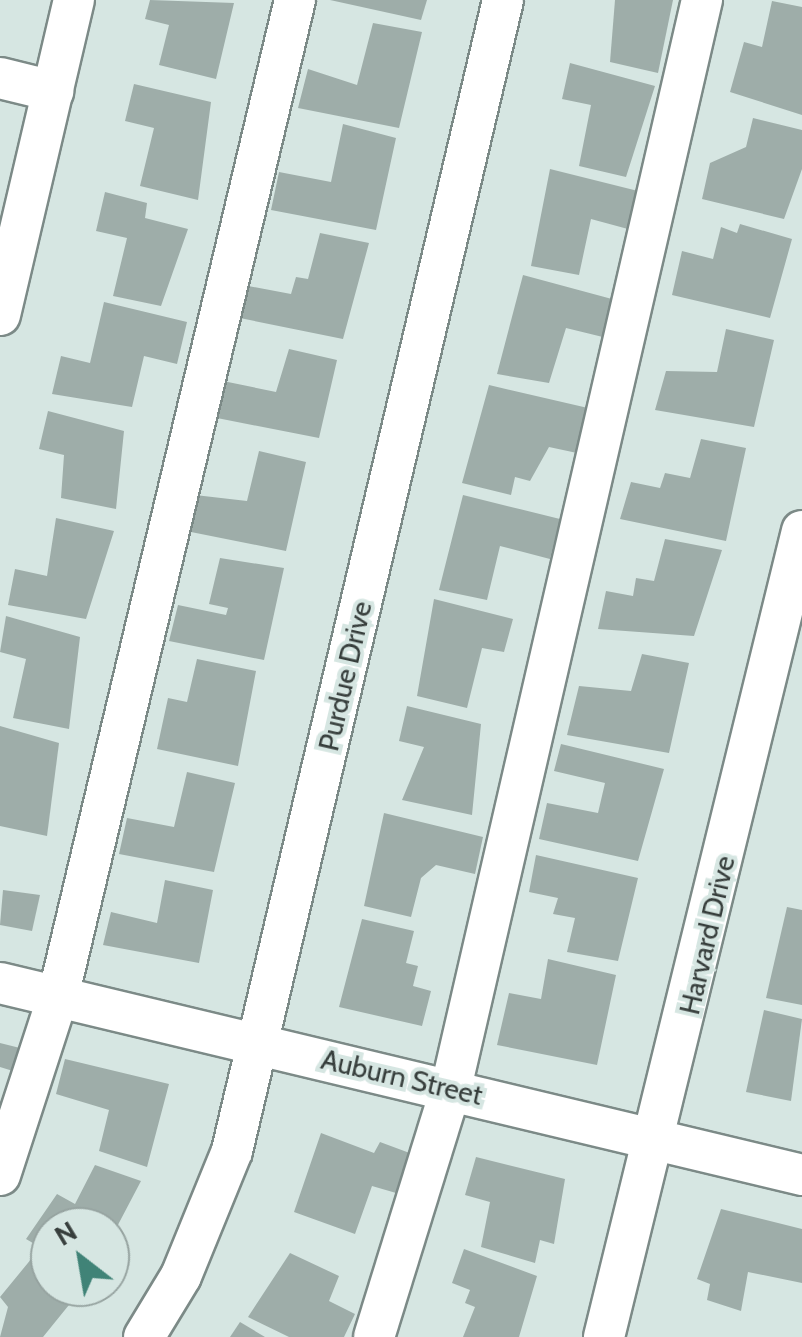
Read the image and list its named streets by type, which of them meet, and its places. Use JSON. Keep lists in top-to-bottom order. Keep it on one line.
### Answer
{"streets":{"street":["Purdue Drive","Harvard Drive","Auburn Street"]},"crossings":[["Purdue Drive","Auburn Street"],["Harvard Drive","Auburn Street"]],"north":"top left"}
